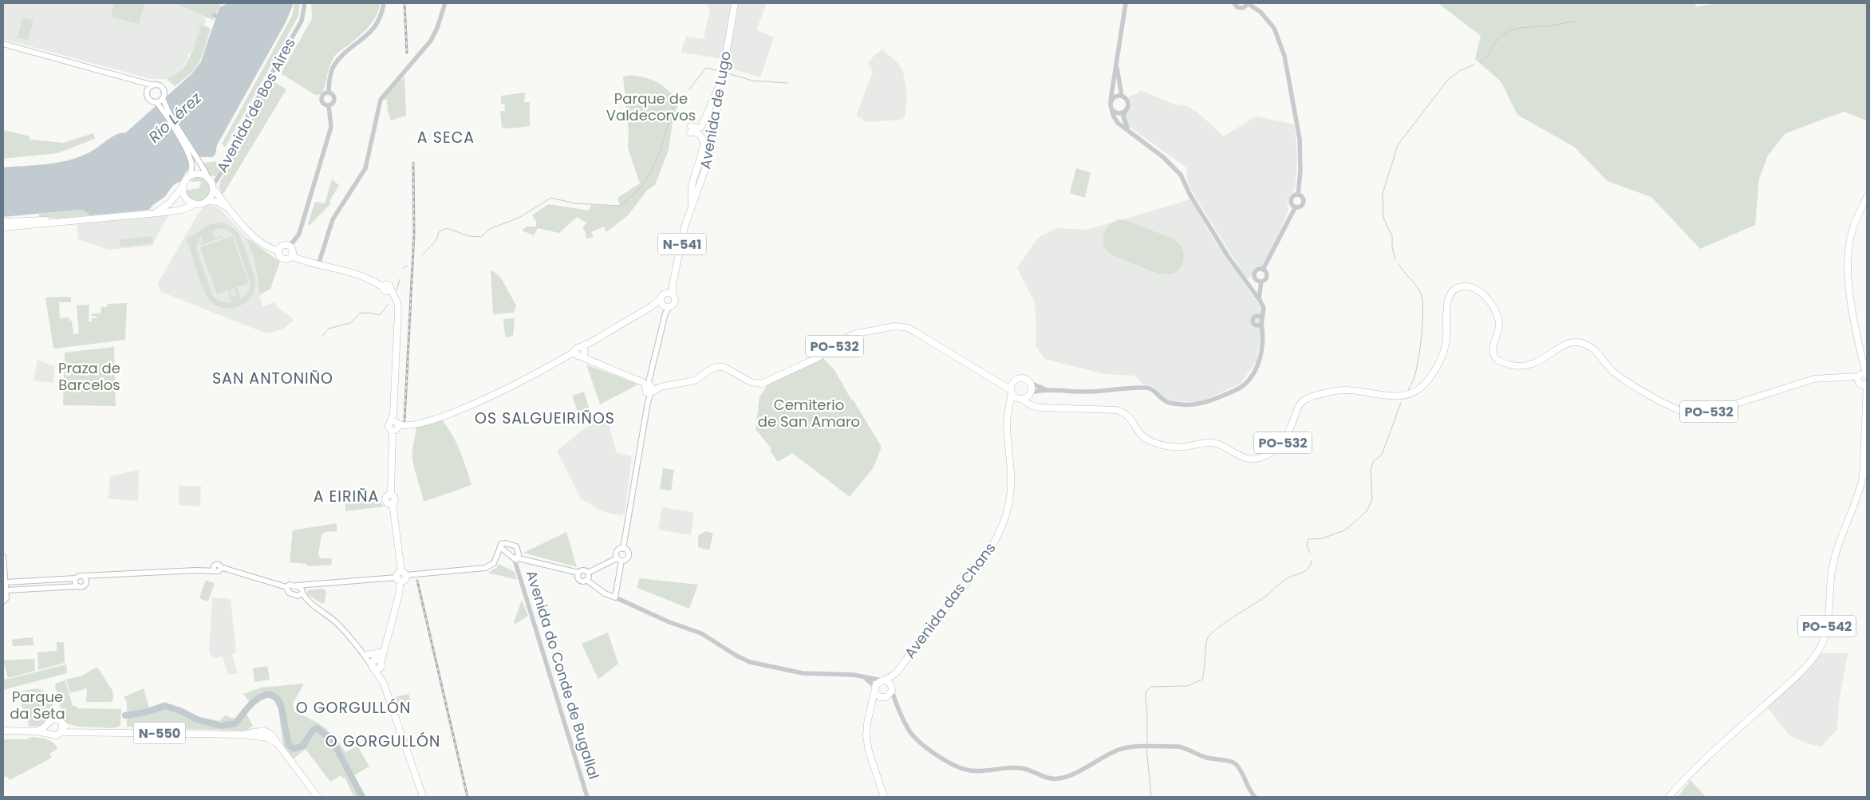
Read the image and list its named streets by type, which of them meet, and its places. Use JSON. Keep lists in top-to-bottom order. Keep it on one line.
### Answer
{"streets":{"main road":["Avenida de Lugo","N-541","PO-532","Avenida das Chans","PO-542","N-550"],"street":["Avenida de Bos Aires","Avenida do Conde de Bugallal"]},"crossings":[["Avenida de Lugo","N-541"],["PO-532","Avenida das Chans"]],"districts":["A SECA","SAN ANTONIÑO","OS SALGUEIRIÑOS","A EIRIÑA","O GORGULLÓN","O GORGULLÓN"],"water":["Río Lérez"],"parks":["Parque de Valdecorvos","Praza de Barcelos","Cemiterio de San Amaro","Parque da Seta"]}
